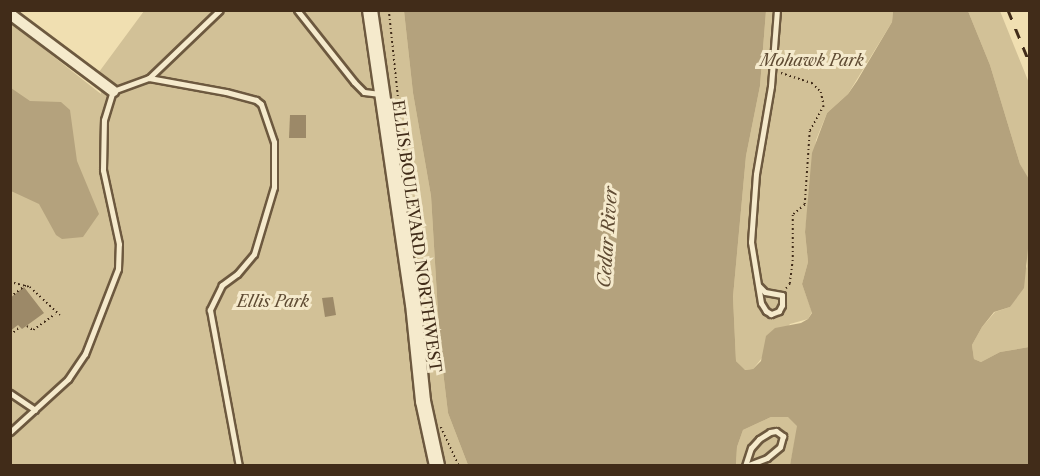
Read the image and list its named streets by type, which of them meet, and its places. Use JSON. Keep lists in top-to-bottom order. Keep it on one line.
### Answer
{"streets":{"street":["ELLIS BOULEVARD NORTHWEST"]},"water":["Cedar River"],"parks":["Mohawk Park","Ellis Park"]}
